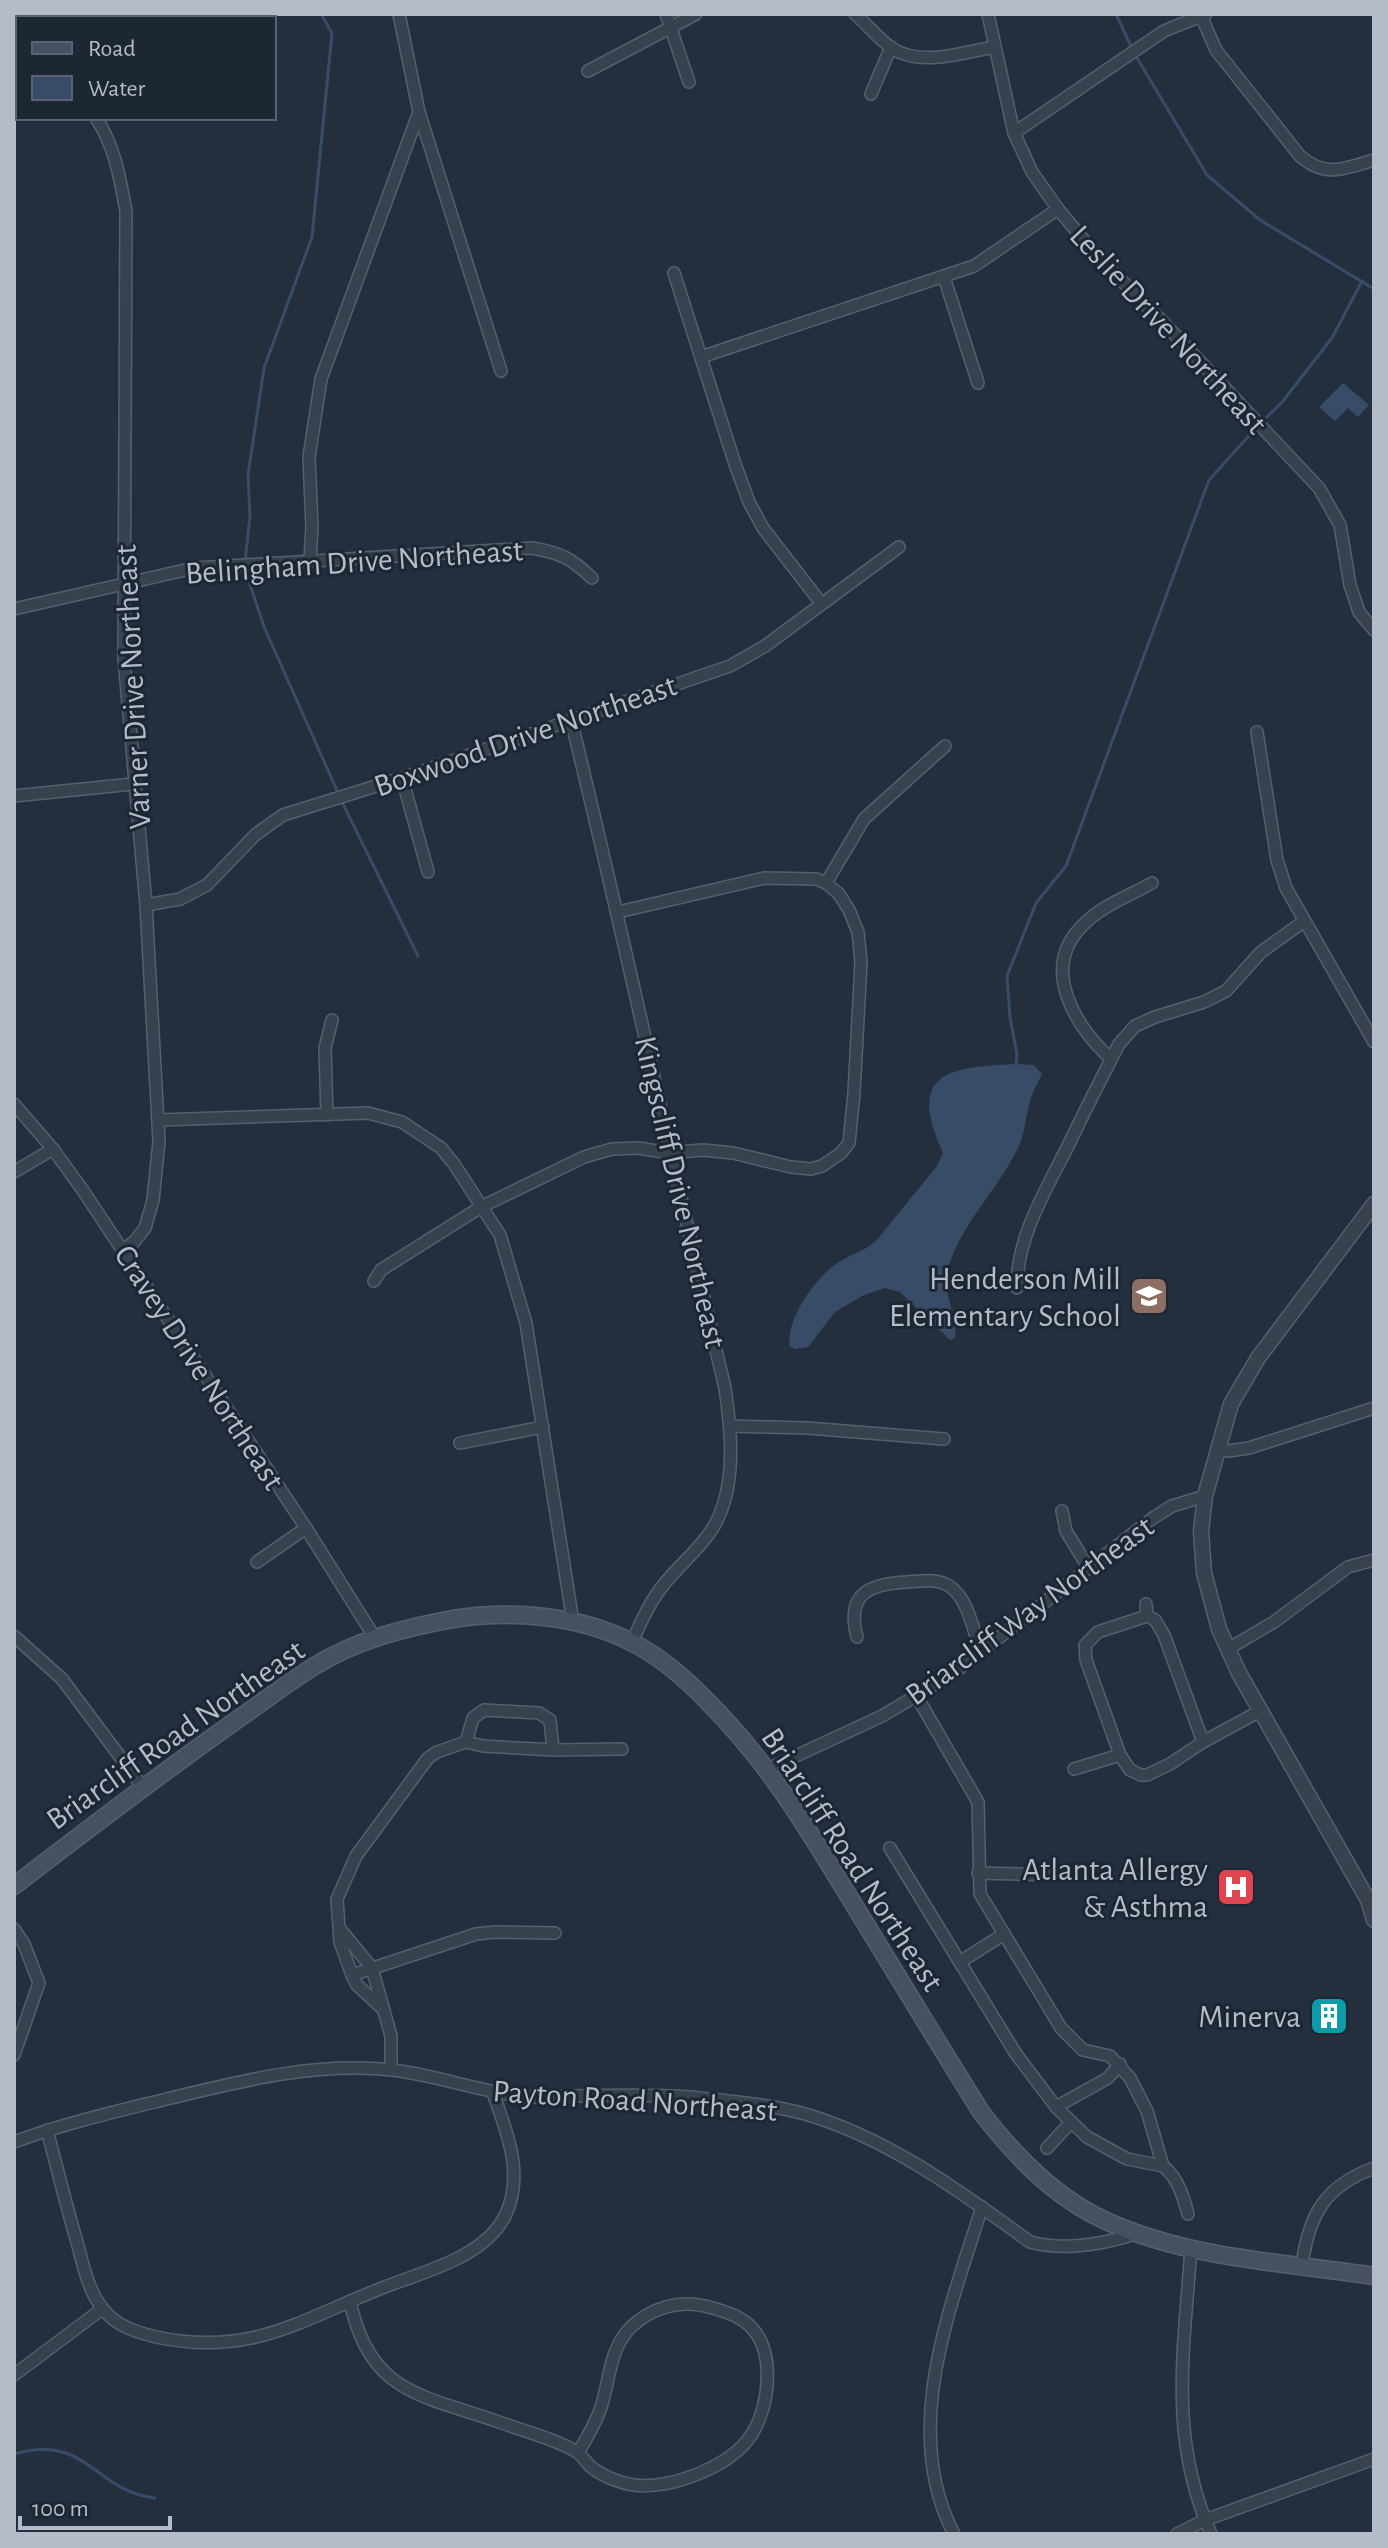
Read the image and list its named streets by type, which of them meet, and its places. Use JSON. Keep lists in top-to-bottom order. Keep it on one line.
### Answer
{"streets":{"main road":["Briarcliff Road Northeast"],"street":["Leslie Drive Northeast","Belingham Drive Northeast","Varner Drive Northeast","Boxwood Drive Northeast","Kingscliff Drive Northeast","Cravey Drive Northeast","Briarcliff Way Northeast","Payton Road Northeast"]},"crossings":[["Belingham Drive Northeast","Varner Drive Northeast"],["Varner Drive Northeast","Boxwood Drive Northeast"],["Varner Drive Northeast","Cravey Drive Northeast"],["Boxwood Drive Northeast","Kingscliff Drive Northeast"],["Kingscliff Drive Northeast","Briarcliff Road Northeast"],["Cravey Drive Northeast","Briarcliff Road Northeast"],["Briarcliff Way Northeast","Briarcliff Road Northeast"],["Briarcliff Road Northeast","Payton Road Northeast"]],"places":{"school or university":["Henderson Mill Elementary School"],"hospital":["Atlanta Allergy & Asthma"],"building":["Minerva"]},"legend":["Road","Water"],"scale_bar":"100 m"}
